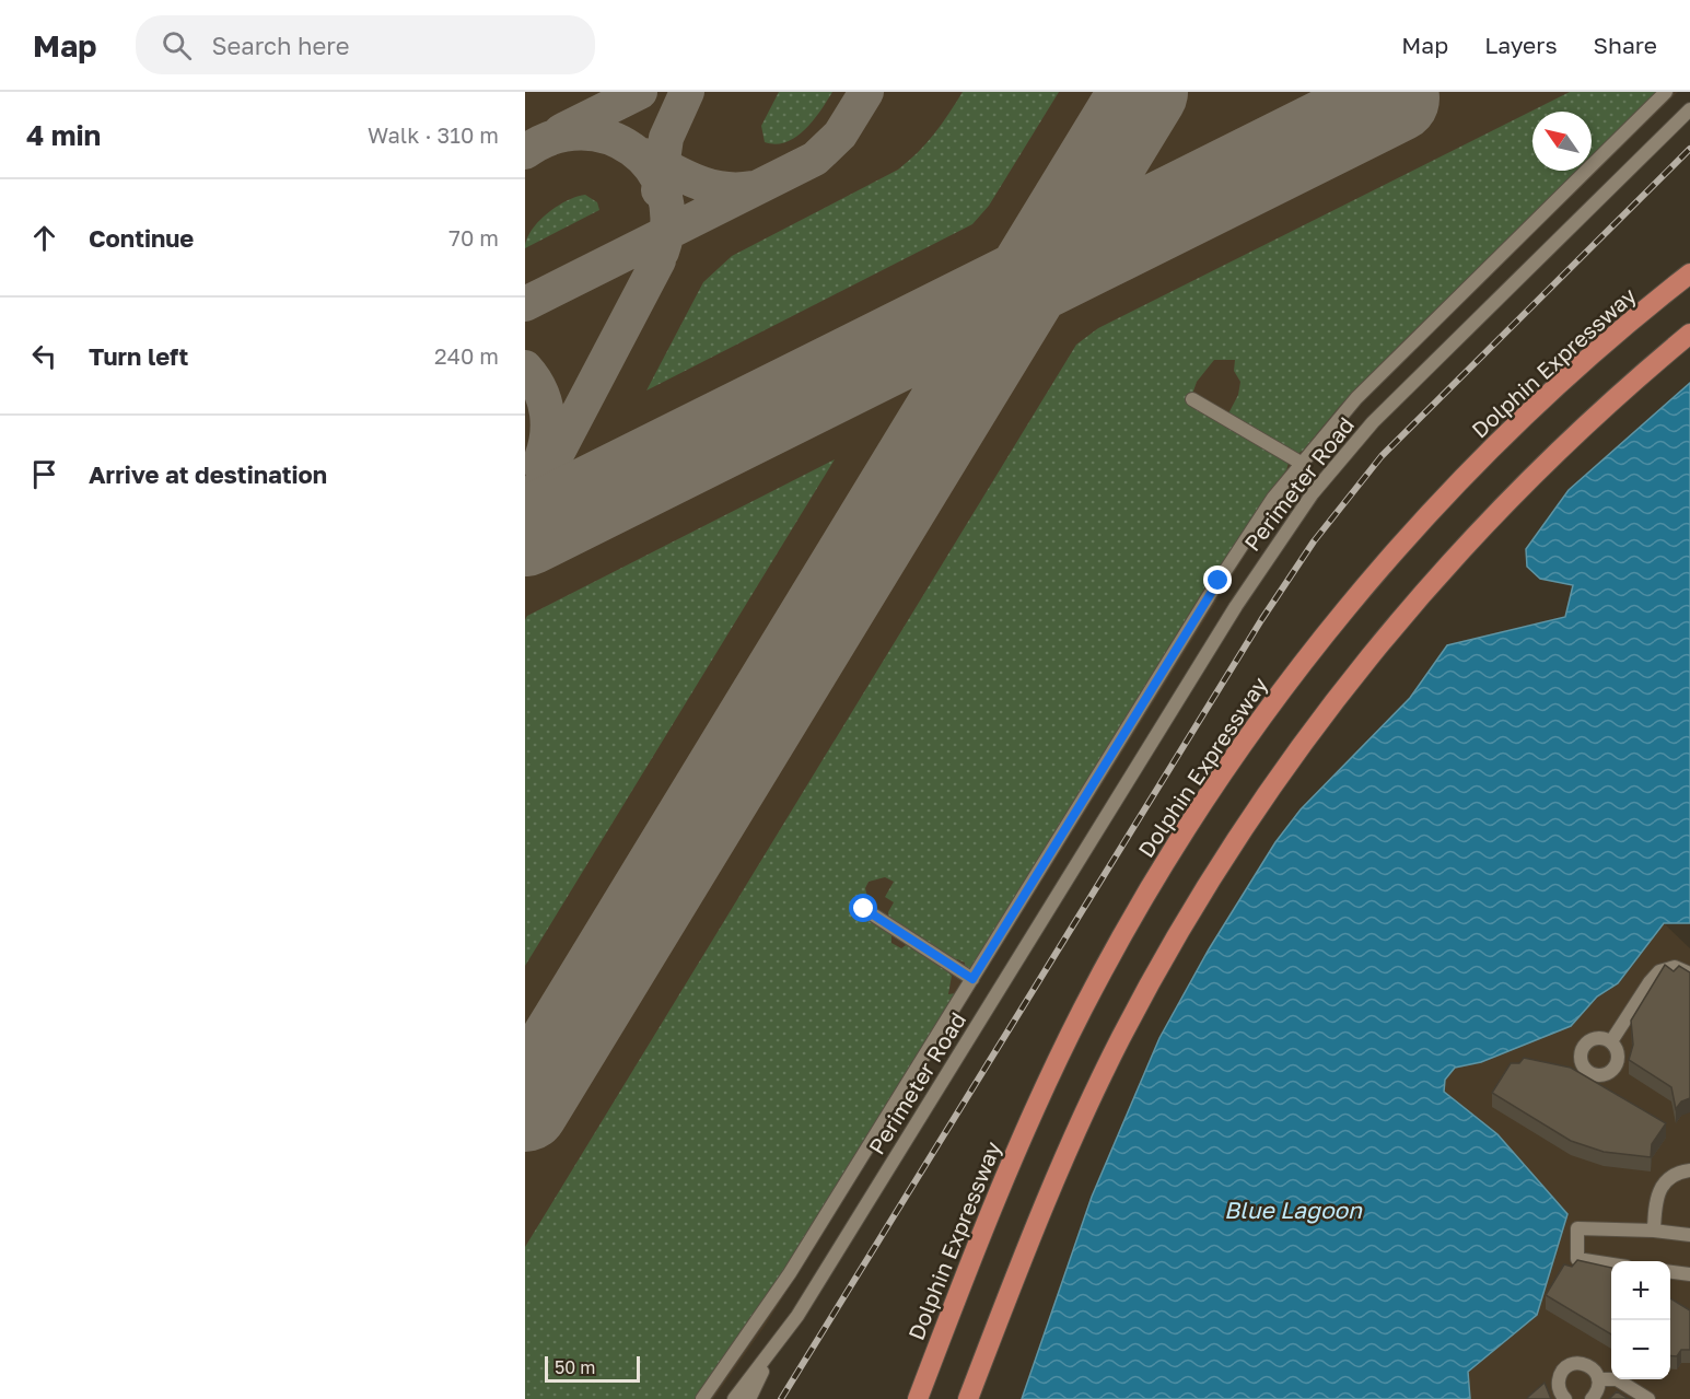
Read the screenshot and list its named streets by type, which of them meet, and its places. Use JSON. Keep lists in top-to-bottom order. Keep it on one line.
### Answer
{"streets":{"highway":["Dolphin Expressway"],"street":["Perimeter Road"]},"water":["Blue Lagoon"],"scale_bar":"50 m","north":"top left","page":{"header":"Map","search":"Search here","nav":["Map","Layers","Share"],"heading":["4 min","Walk · 310 m"],"list":[["Continue","70 m"],["Turn left","240 m"],"Arrive at destination"],"map_buttons":["+","−"],"scale":"50 m"}}
